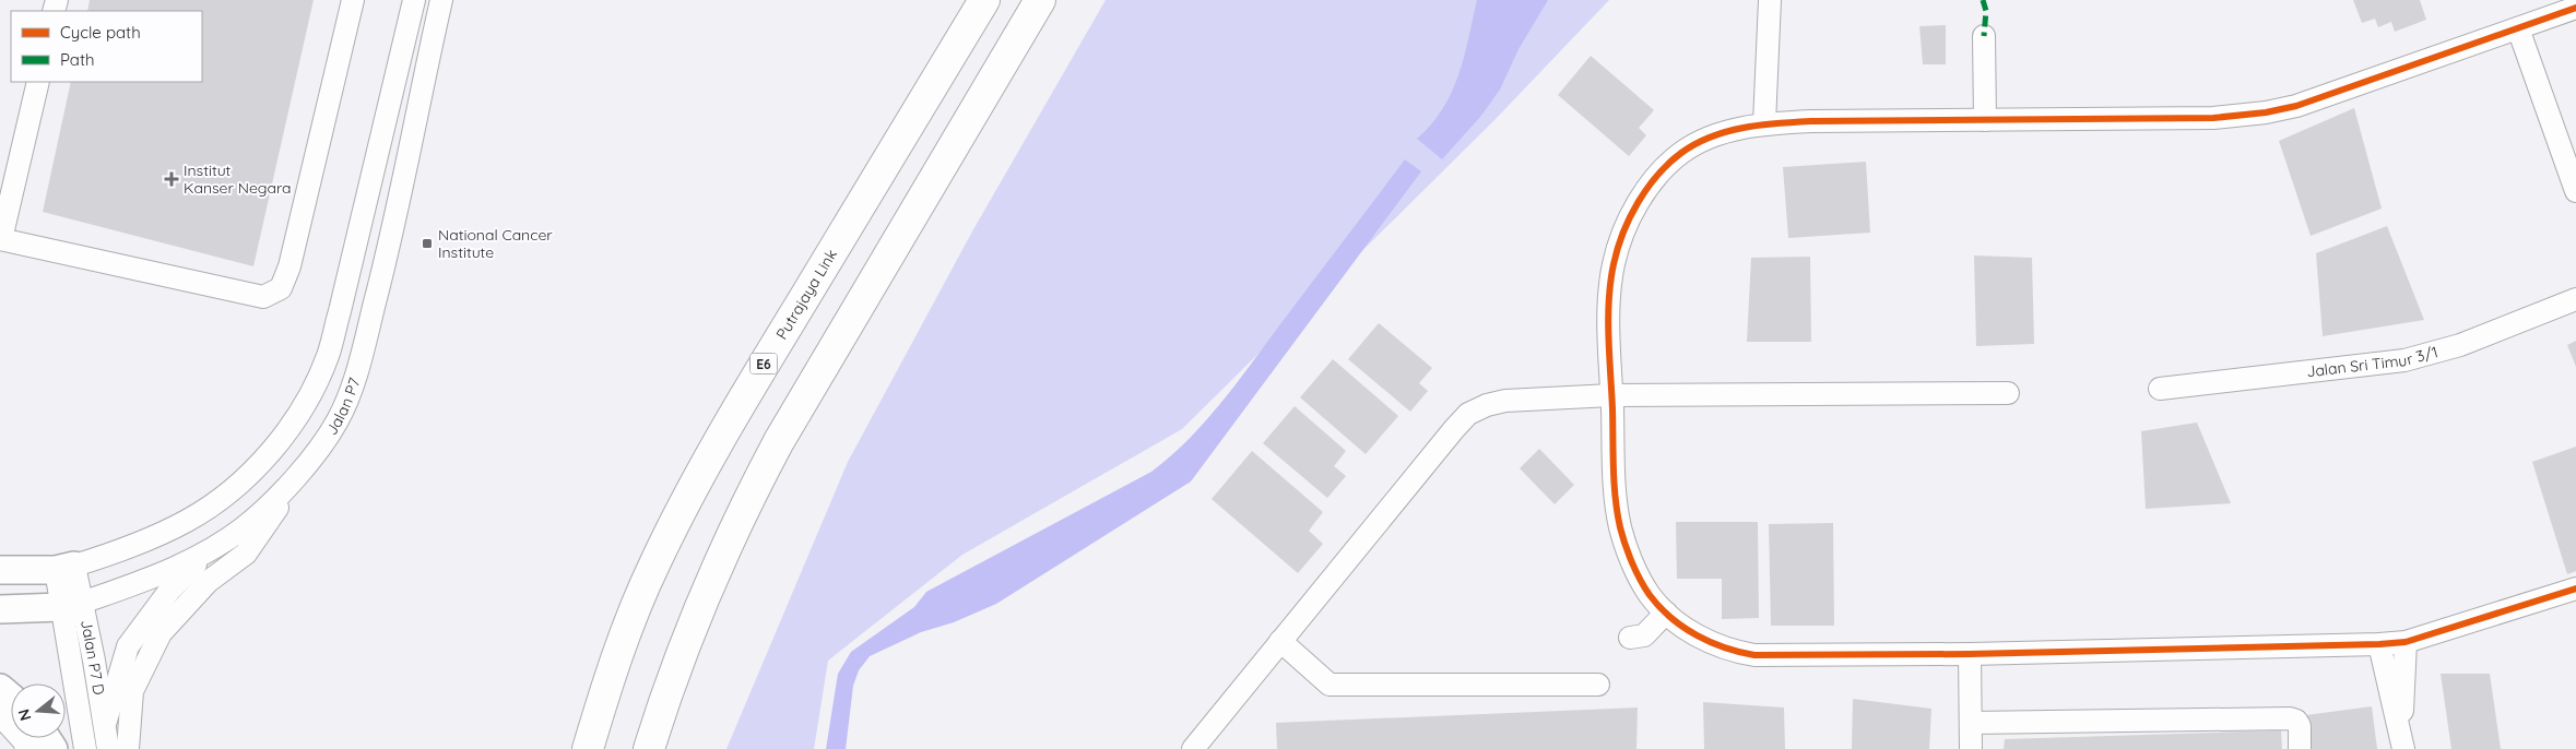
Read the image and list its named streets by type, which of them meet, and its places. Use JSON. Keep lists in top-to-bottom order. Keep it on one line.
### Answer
{"streets":{"highway":["Putrajaya Link","E6"],"main road":["Jalan P7"],"street":["Jalan Sri Timur 3/1","Jalan P7 D"]},"crossings":[["Jalan P7","Jalan P7 D"]],"places":{"health":["Institut Kanser Negara"],"transit":["National Cancer Institute"]},"legend":["Cycle path","Path"],"north":"left"}
